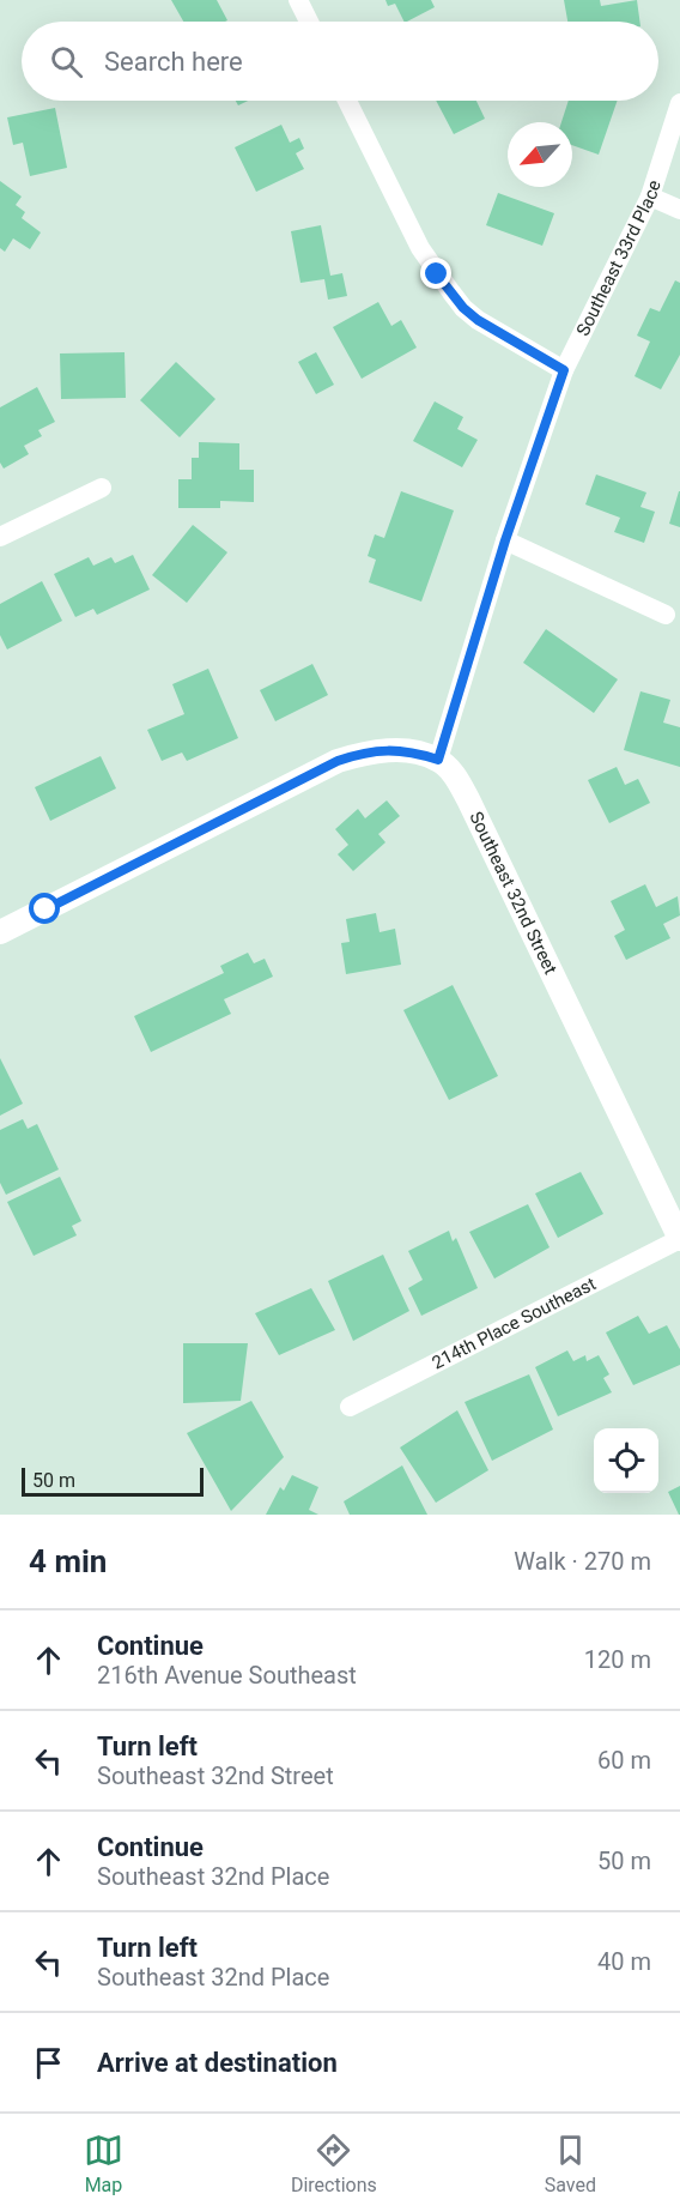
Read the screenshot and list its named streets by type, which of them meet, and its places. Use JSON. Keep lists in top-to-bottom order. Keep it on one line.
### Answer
{"streets":{"street":["Southeast 33rd Place","Southeast 32nd Street","214th Place Southeast"]},"crossings":[["Southeast 32nd Street","214th Place Southeast"]],"scale_bar":"50 m","north":"bottom left","page":{"search":"Search here","scale":"50 m","heading":["4 min","Walk · 270 m"],"list":[["Continue","216th Avenue Southeast","120 m"],["Turn left","Southeast 32nd Street","60 m"],["Continue","Southeast 32nd Place","50 m"],["Turn left","Southeast 32nd Place","40 m"],"Arrive at destination"],"nav":["Map","Directions","Saved"]}}
